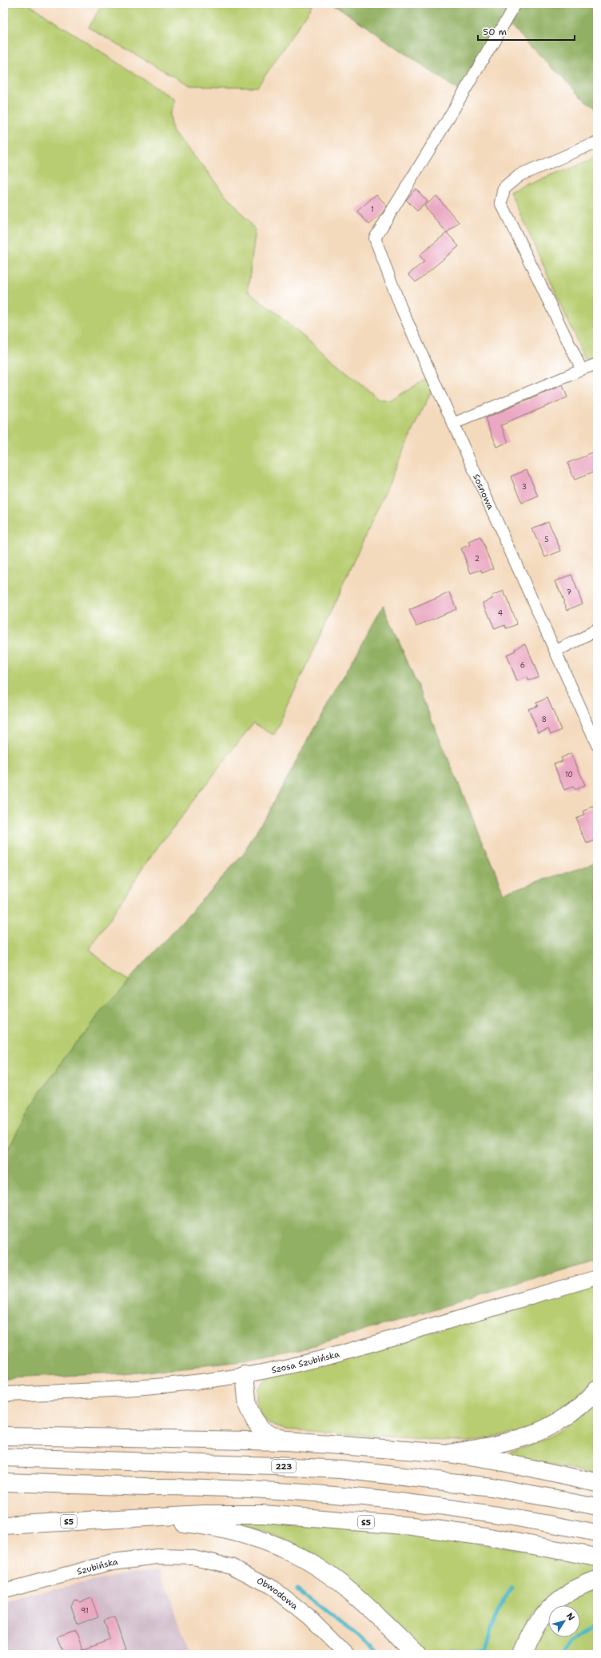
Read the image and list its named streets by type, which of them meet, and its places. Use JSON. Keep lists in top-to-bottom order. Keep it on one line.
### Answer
{"streets":{"highway":["223","S5"],"street":["Sosnowa","Szosa Szubińska","Szubińska","Obwodowa"]},"crossings":[["Szubińska","Obwodowa"]],"house_numbers":["1","3","5","2","7","4","6","8","10","91"],"scale_bar":"50 m","north":"top right"}
